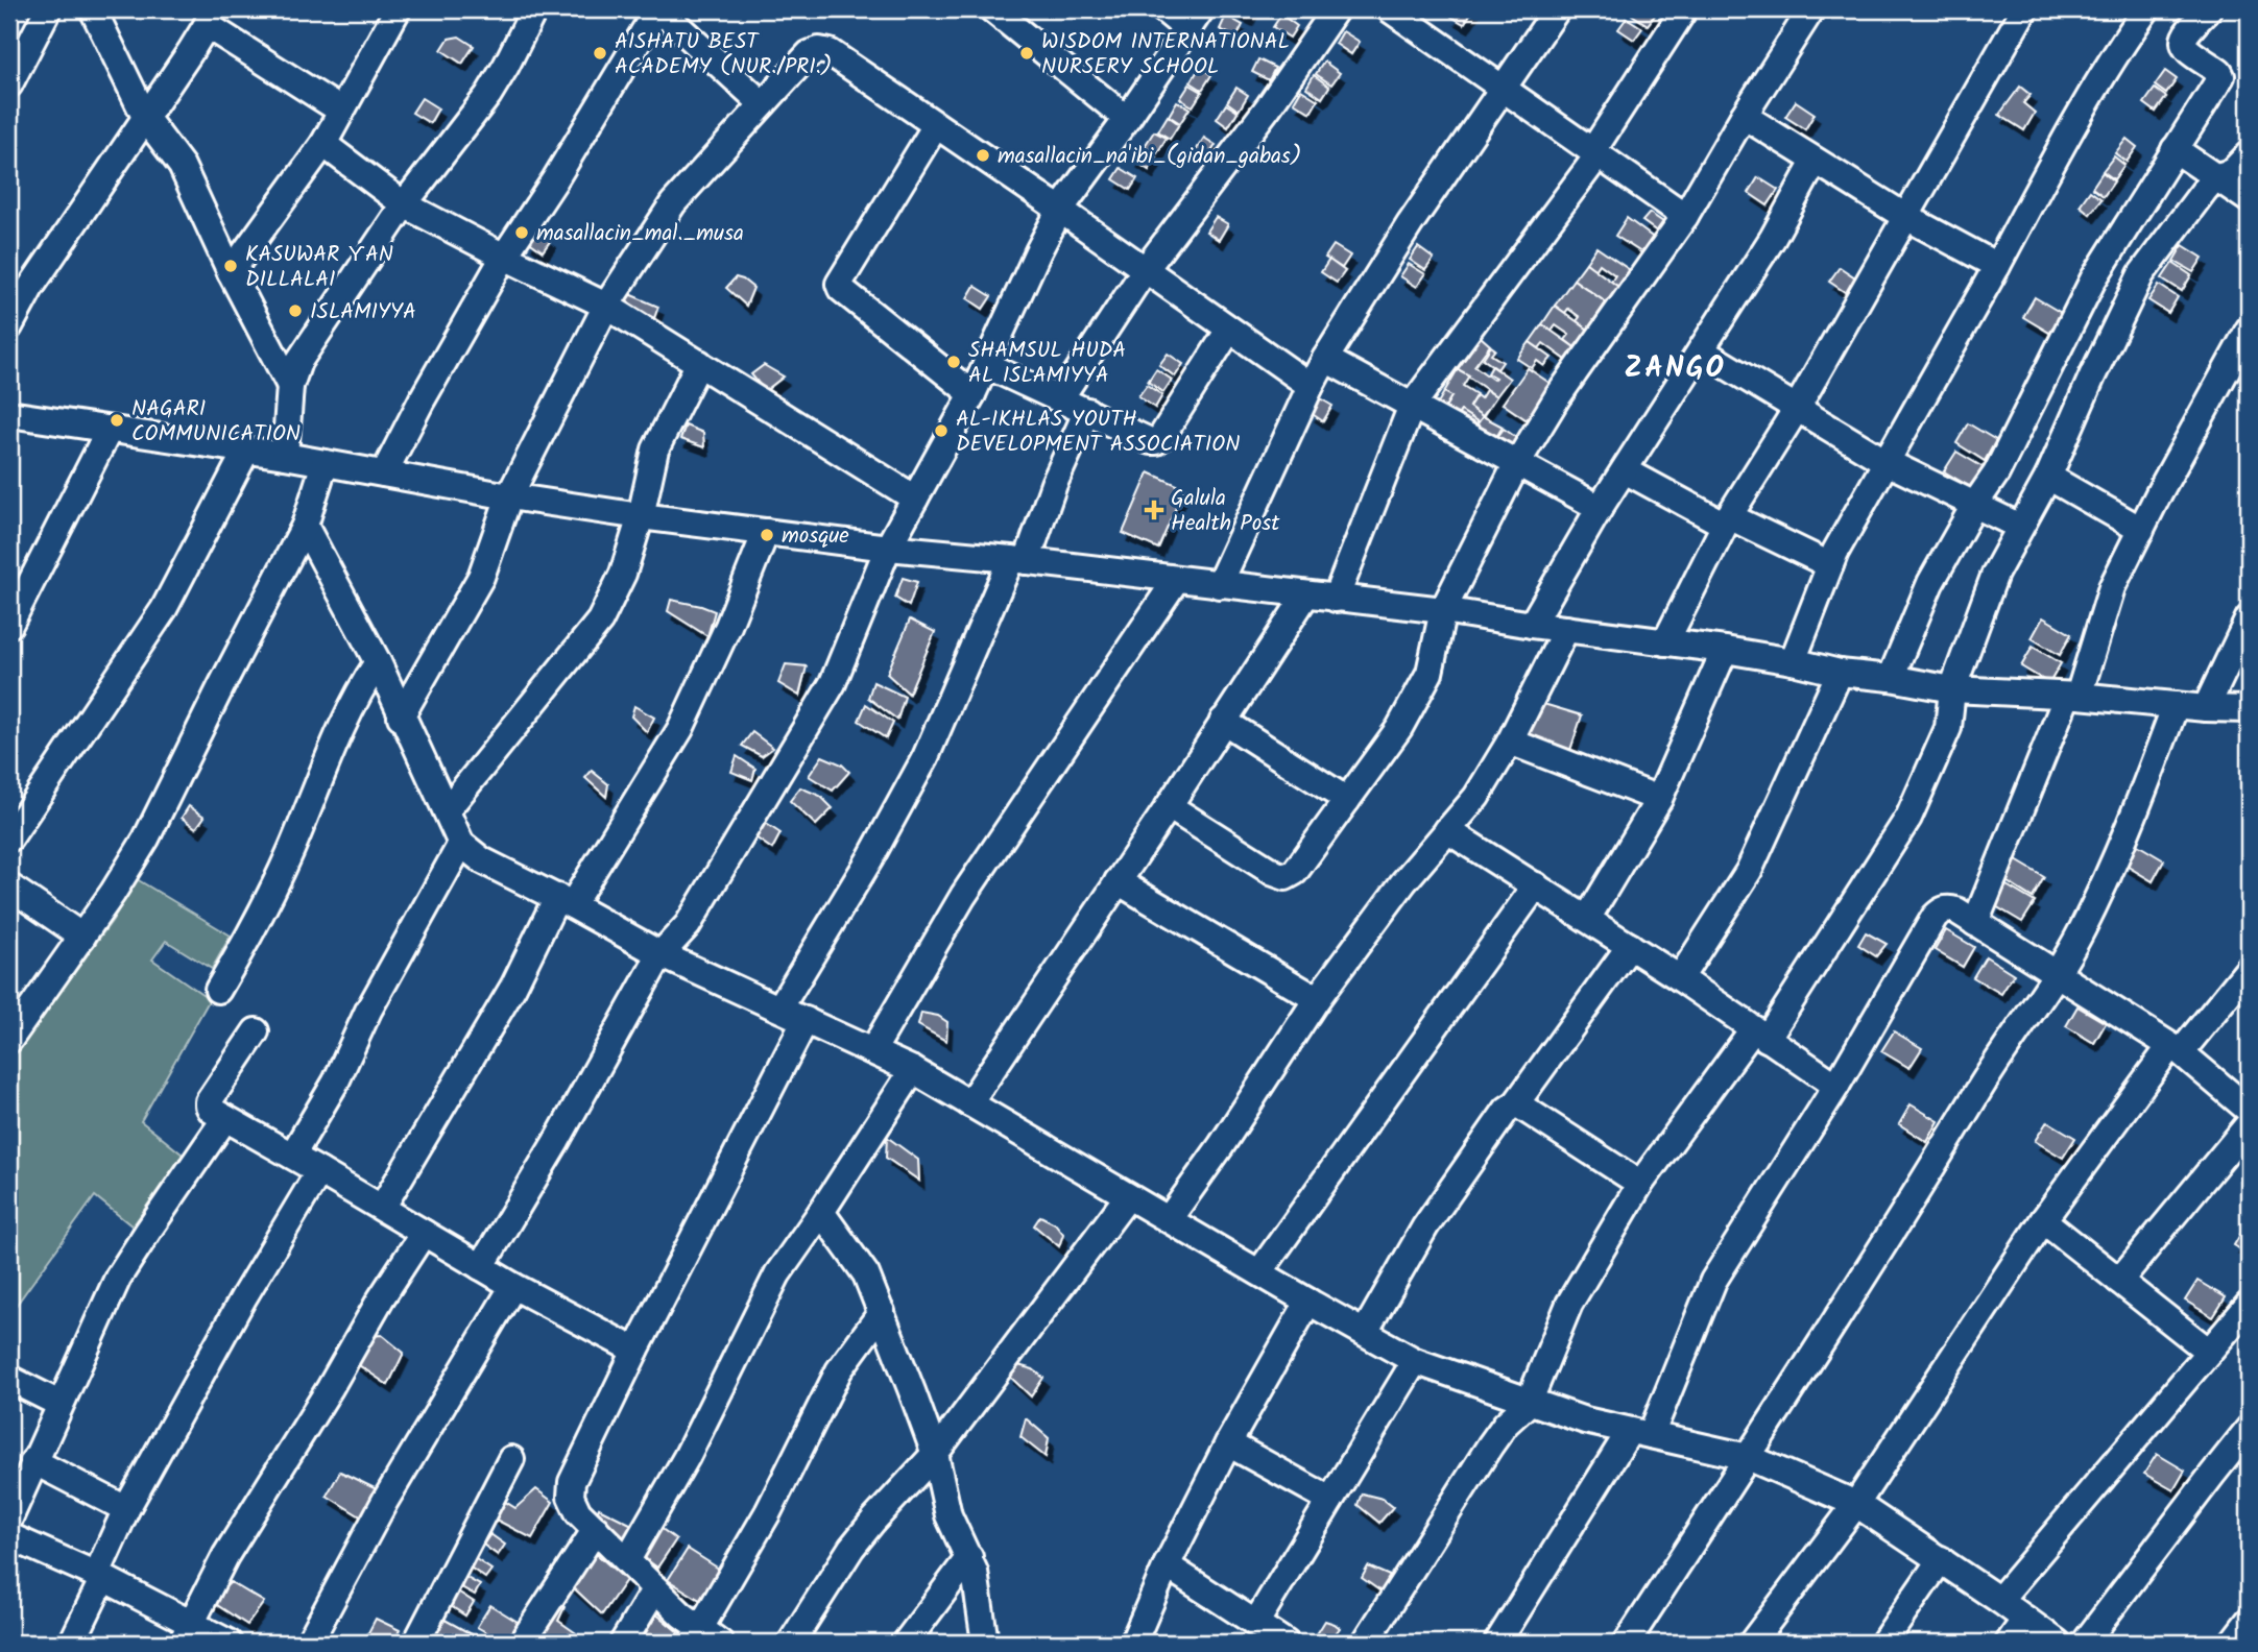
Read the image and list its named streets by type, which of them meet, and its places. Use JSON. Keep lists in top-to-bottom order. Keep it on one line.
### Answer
{"districts":["ZANGO"],"places":{"other":["AISHATU BEST ACADEMY (NUR./PRI.)","WISDOM INTERNATIONAL NURSERY SCHOOL","masallacin_na'ibi_(gidan_gabas)","masallacin_mal._musa","KASUWAR ƳAN DILLALAI","ISLAMIYYA","SHAMSUL HUDA AL ISLAMIYYA","NAGARI COMMUNICATION","AL-IKHLAS YOUTH DEVELOPMENT ASSOCIATION","mosque"],"health":["Galula Health Post"]}}
